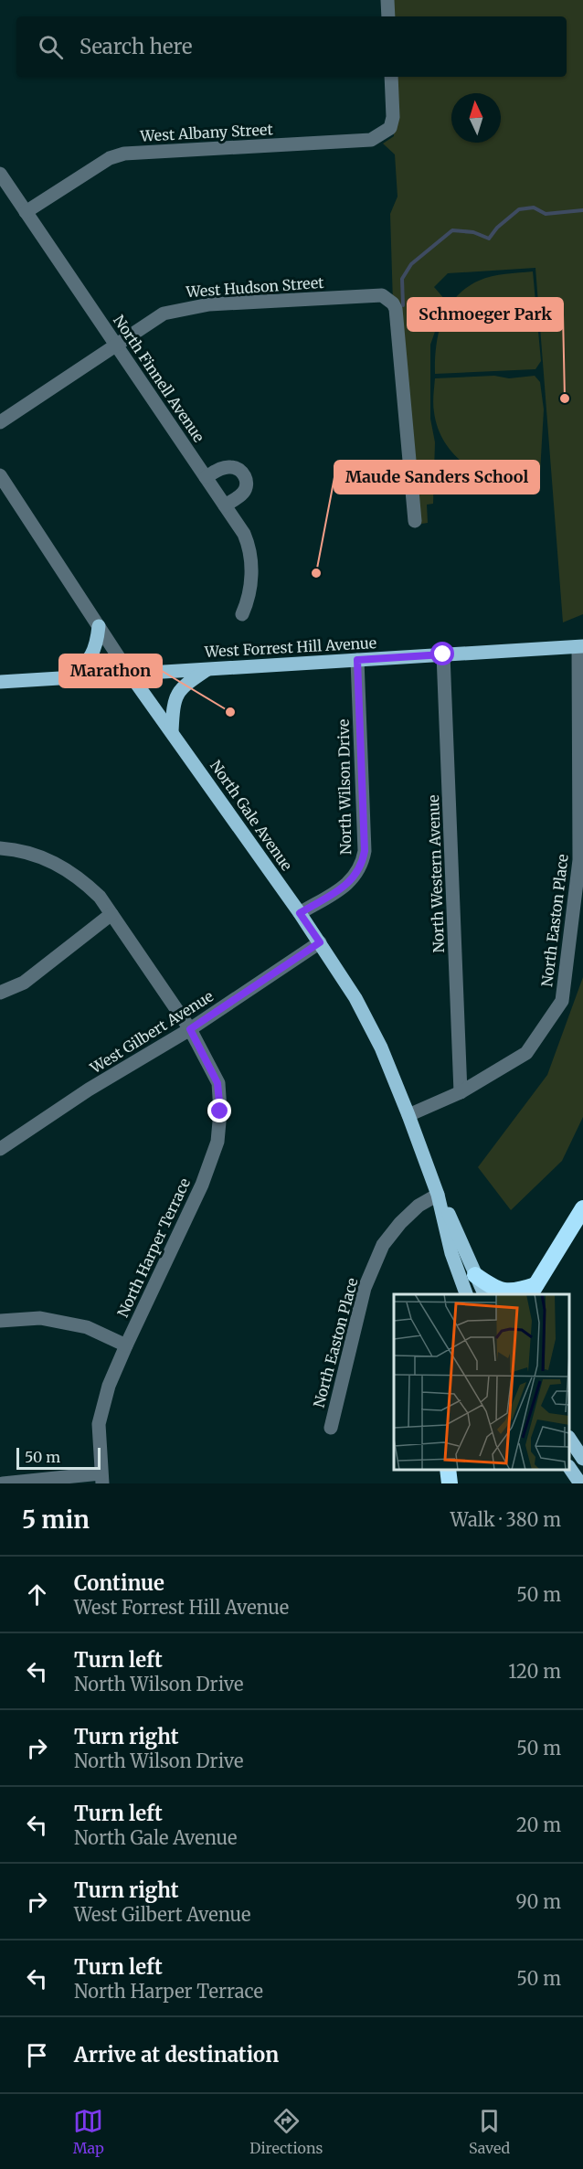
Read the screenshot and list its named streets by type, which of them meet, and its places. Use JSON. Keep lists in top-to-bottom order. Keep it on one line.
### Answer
{"streets":{"main road":["West Forrest Hill Avenue","North Gale Avenue"],"street":["West Albany Street","West Hudson Street","North Finnell Avenue","North Wilson Drive","North Western Avenue","North Easton Place","West Gilbert Avenue","North Harper Terrace"]},"crossings":[["West Albany Street","North Finnell Avenue"],["West Hudson Street","North Finnell Avenue"],["West Forrest Hill Avenue","North Wilson Drive"],["West Forrest Hill Avenue","North Gale Avenue"],["West Forrest Hill Avenue","North Western Avenue"],["West Forrest Hill Avenue","North Easton Place"],["North Wilson Drive","North Gale Avenue"],["North Gale Avenue","North Easton Place"],["North Gale Avenue","West Gilbert Avenue"],["North Western Avenue","North Easton Place"],["West Gilbert Avenue","North Harper Terrace"]],"places":["Schmoeger Park","Maude Sanders School","Marathon"],"scale_bar":"50 m","north":"top","page":{"search":"Search here","scale":"50 m","heading":["5 min","Walk · 380 m"],"list":[["Continue","West Forrest Hill Avenue","50 m"],["Turn left","North Wilson Drive","120 m"],["Turn right","North Wilson Drive","50 m"],["Turn left","North Gale Avenue","20 m"],["Turn right","West Gilbert Avenue","90 m"],["Turn left","North Harper Terrace","50 m"],"Arrive at destination"],"nav":["Map","Directions","Saved"]}}
